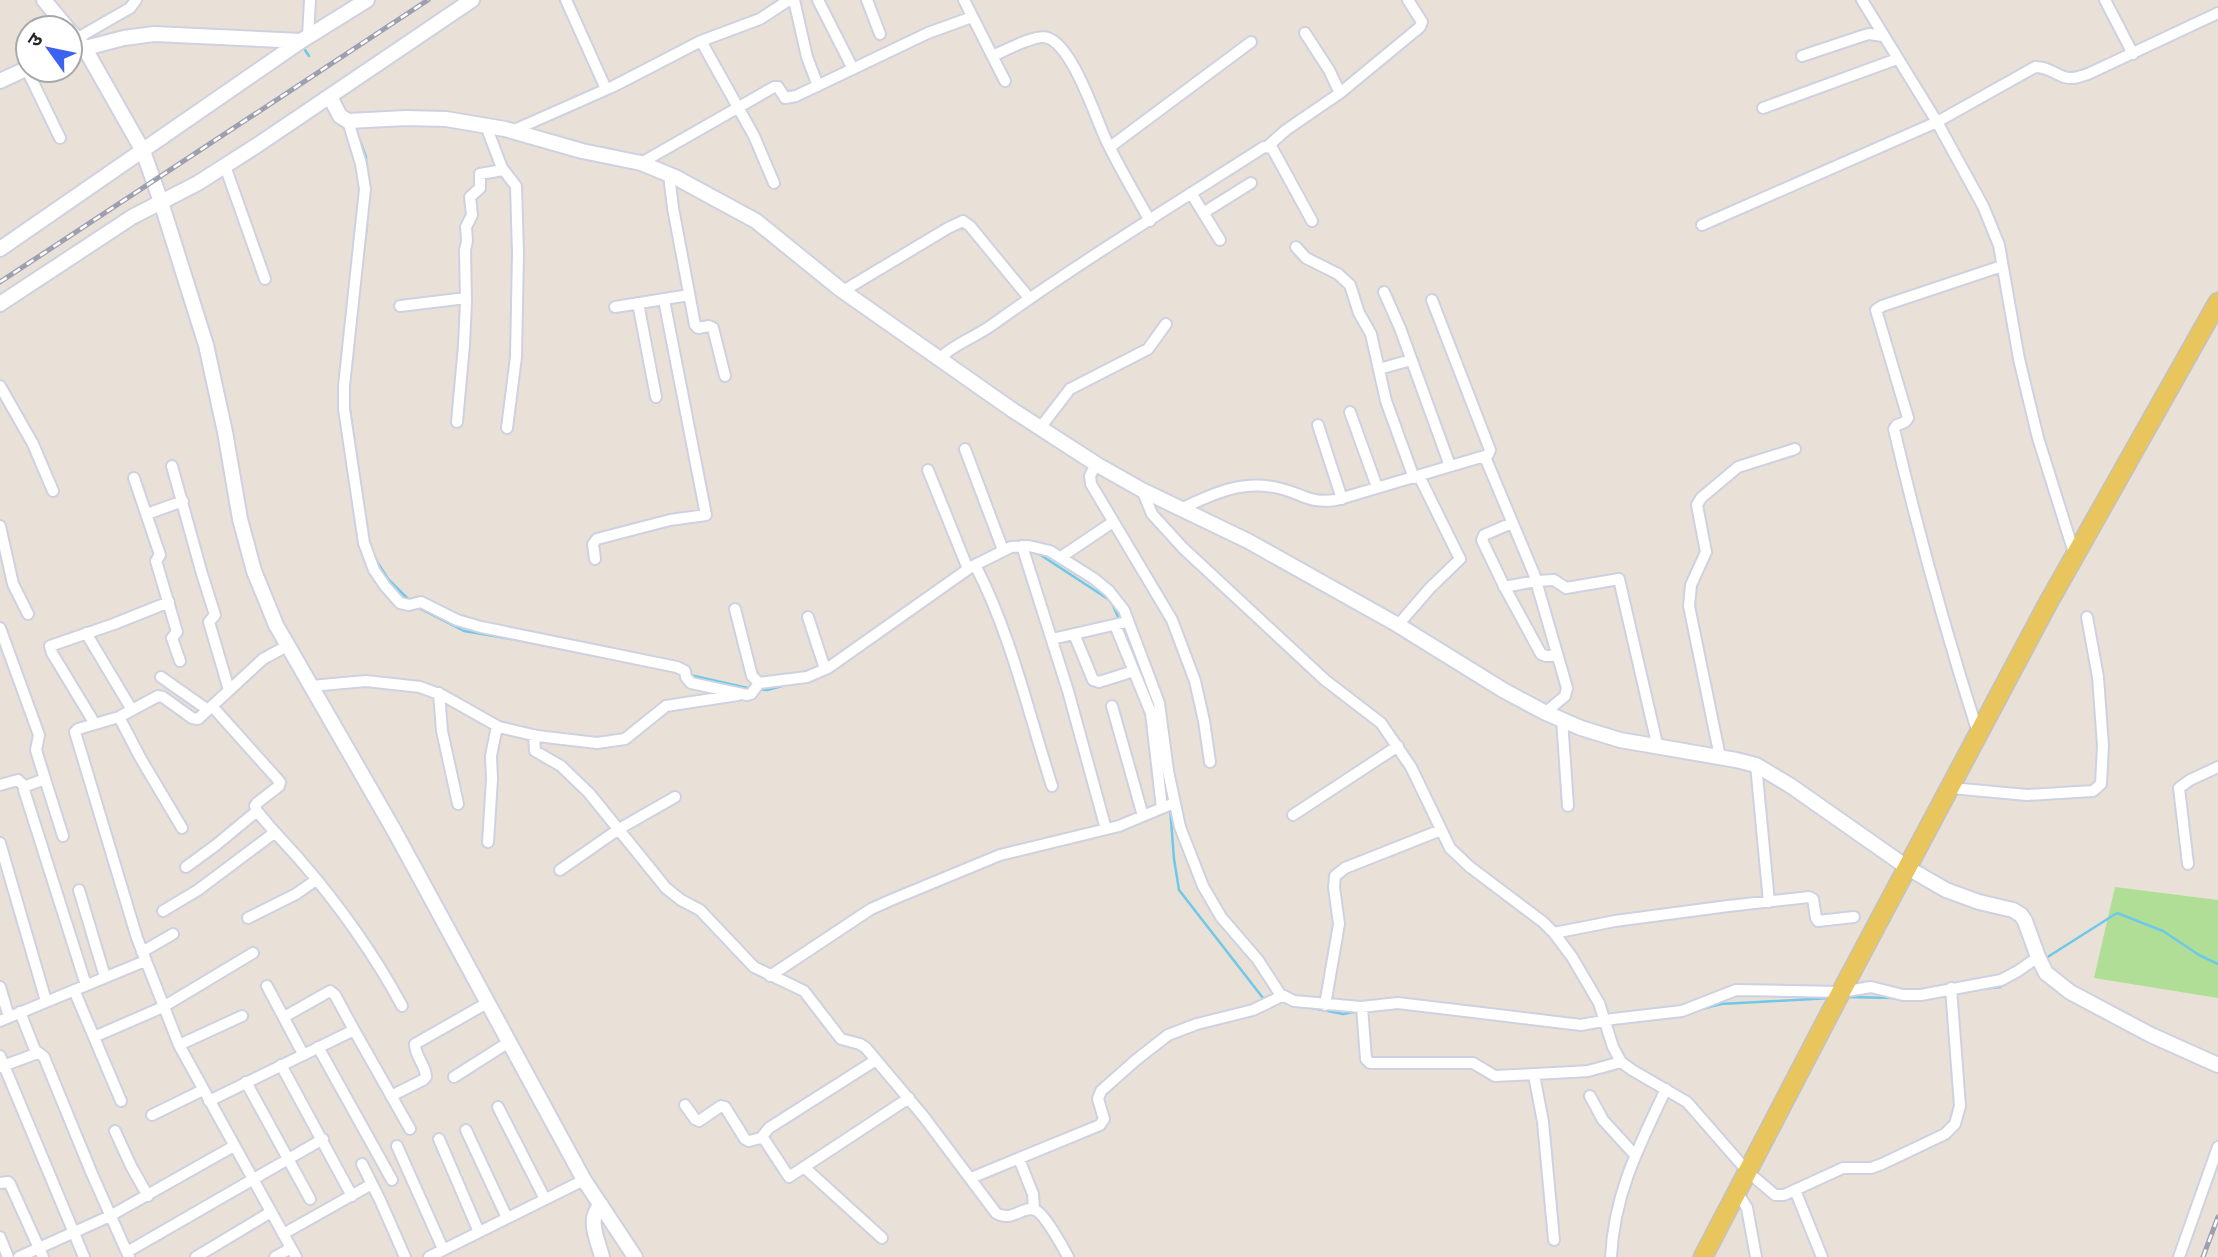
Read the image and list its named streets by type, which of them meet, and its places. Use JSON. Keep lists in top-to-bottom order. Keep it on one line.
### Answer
{"north":"top left"}
